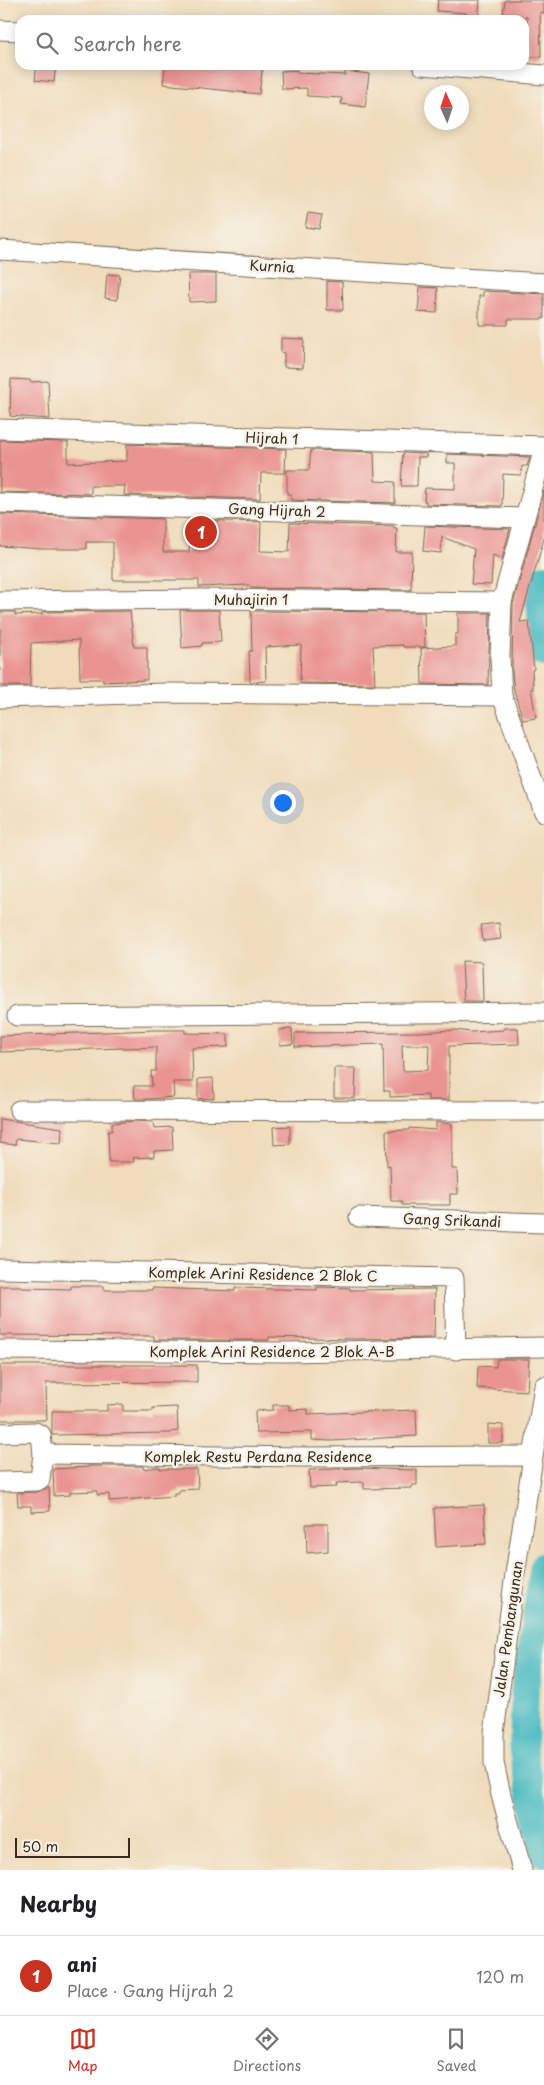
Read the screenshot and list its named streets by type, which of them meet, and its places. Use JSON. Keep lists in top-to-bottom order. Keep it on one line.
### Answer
{"streets":{"street":["Kurnia","Hijrah 1","Gang Hijrah 2","Muhajirin 1","Gang Srikandi","Komplek Arini Residence 2 Blok C","Komplek Arini Residence 2 Blok A-B","Komplek Restu Perdana Residence","Jalan Pembangunan"]},"crossings":[["Komplek Arini Residence 2 Blok C","Komplek Arini Residence 2 Blok A-B"],["Komplek Restu Perdana Residence","Jalan Pembangunan"]],"scale_bar":"50 m","north":"top","page":{"search":"Search here","pins":"1","scale":"50 m","heading":"Nearby","list":[{"mark":"1","name":"ani","note":"Place · Gang Hijrah 2","value":"120 m"}],"nav":["Map","Directions","Saved"]}}
